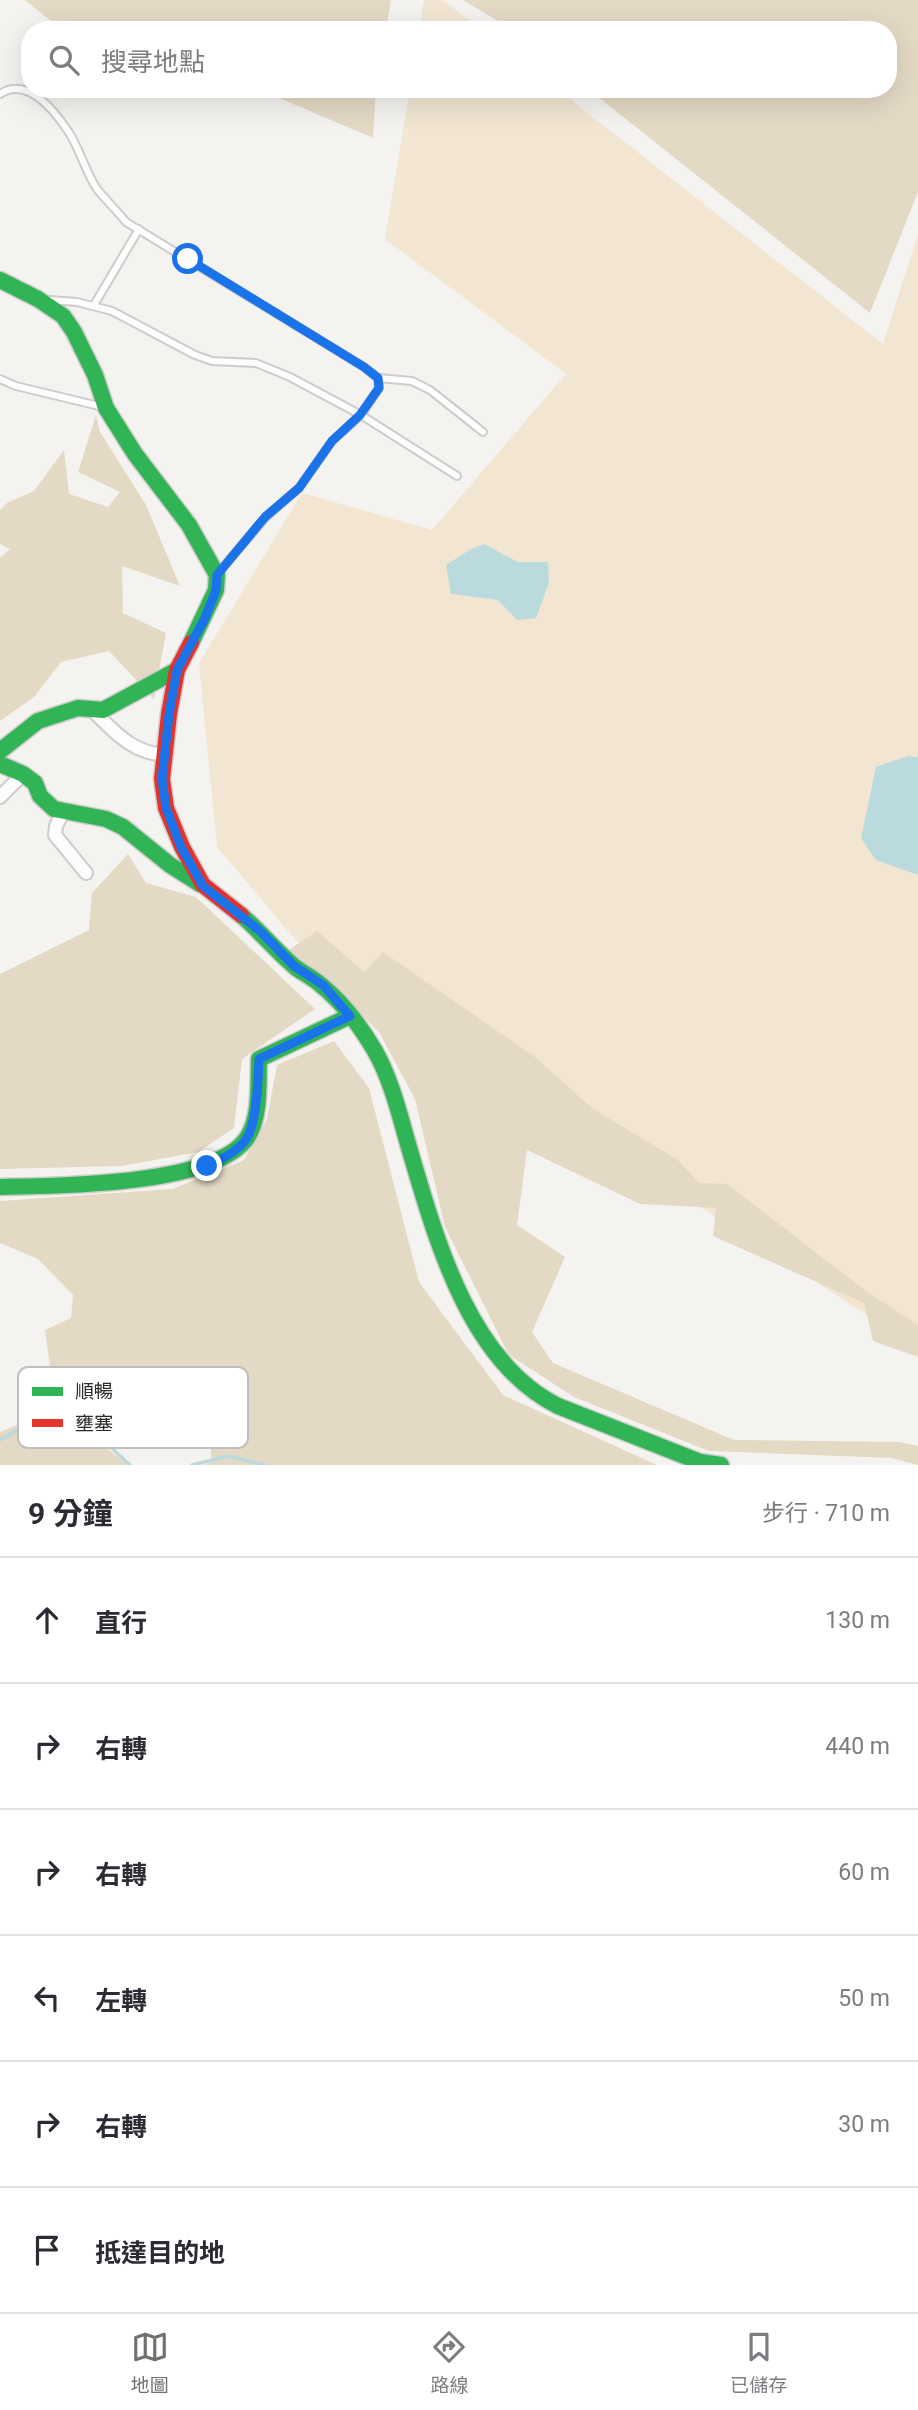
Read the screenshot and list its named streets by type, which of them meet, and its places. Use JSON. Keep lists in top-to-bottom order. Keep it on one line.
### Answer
{"legend":["順暢","壅塞"],"page":{"search":"搜尋地點","heading":["9 分鐘","步行 · 710 m"],"list":[["直行","130 m"],["右轉","440 m"],["右轉","60 m"],["左轉","50 m"],["右轉","30 m"],"抵達目的地"],"nav":["地圖","路線","已儲存"]}}
